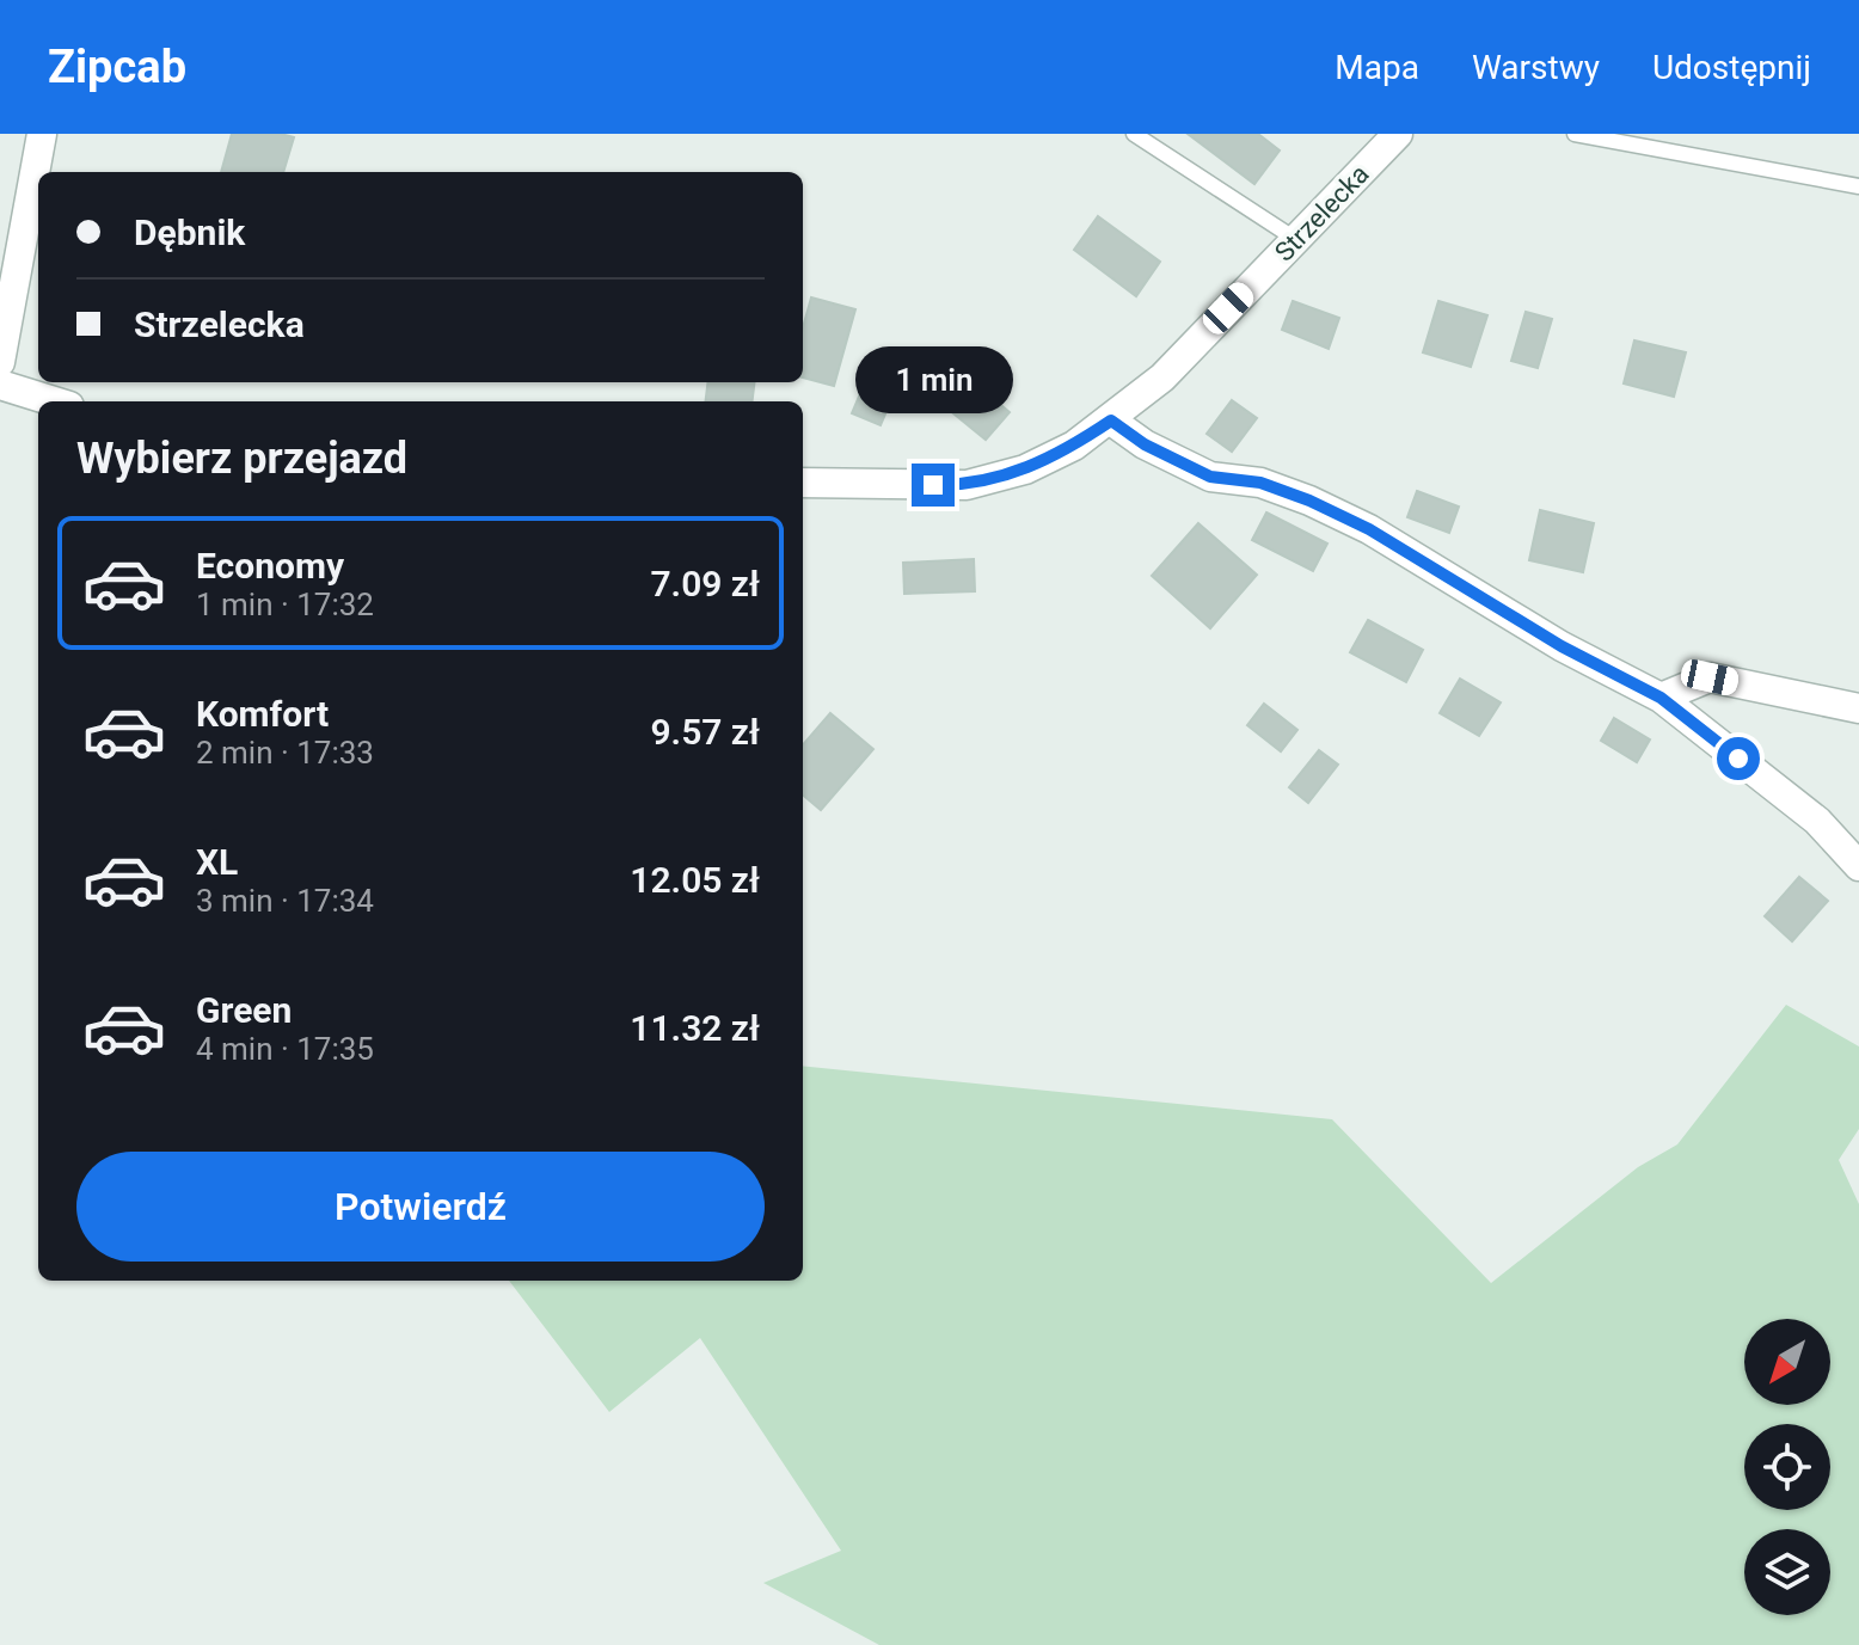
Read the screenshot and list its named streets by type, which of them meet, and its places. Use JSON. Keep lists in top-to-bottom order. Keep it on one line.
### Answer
{"streets":{"street":["Strzelecka"]},"north":"bottom left","page":{"header":"Zipcab","nav":["Mapa","Warstwy","Udostępnij"],"banner":["Dębnik","Strzelecka"],"bubble":"1 min","heading":"Wybierz przejazd","list":[{"name":"Economy","note":"1 min · 17:32","value":"7.09 zł"},{"name":"Komfort","note":"2 min · 17:33","value":"9.57 zł"},{"name":"XL","note":"3 min · 17:34","value":"12.05 zł"},{"name":"Green","note":"4 min · 17:35","value":"11.32 zł"}],"buttons":"Potwierdź"}}
